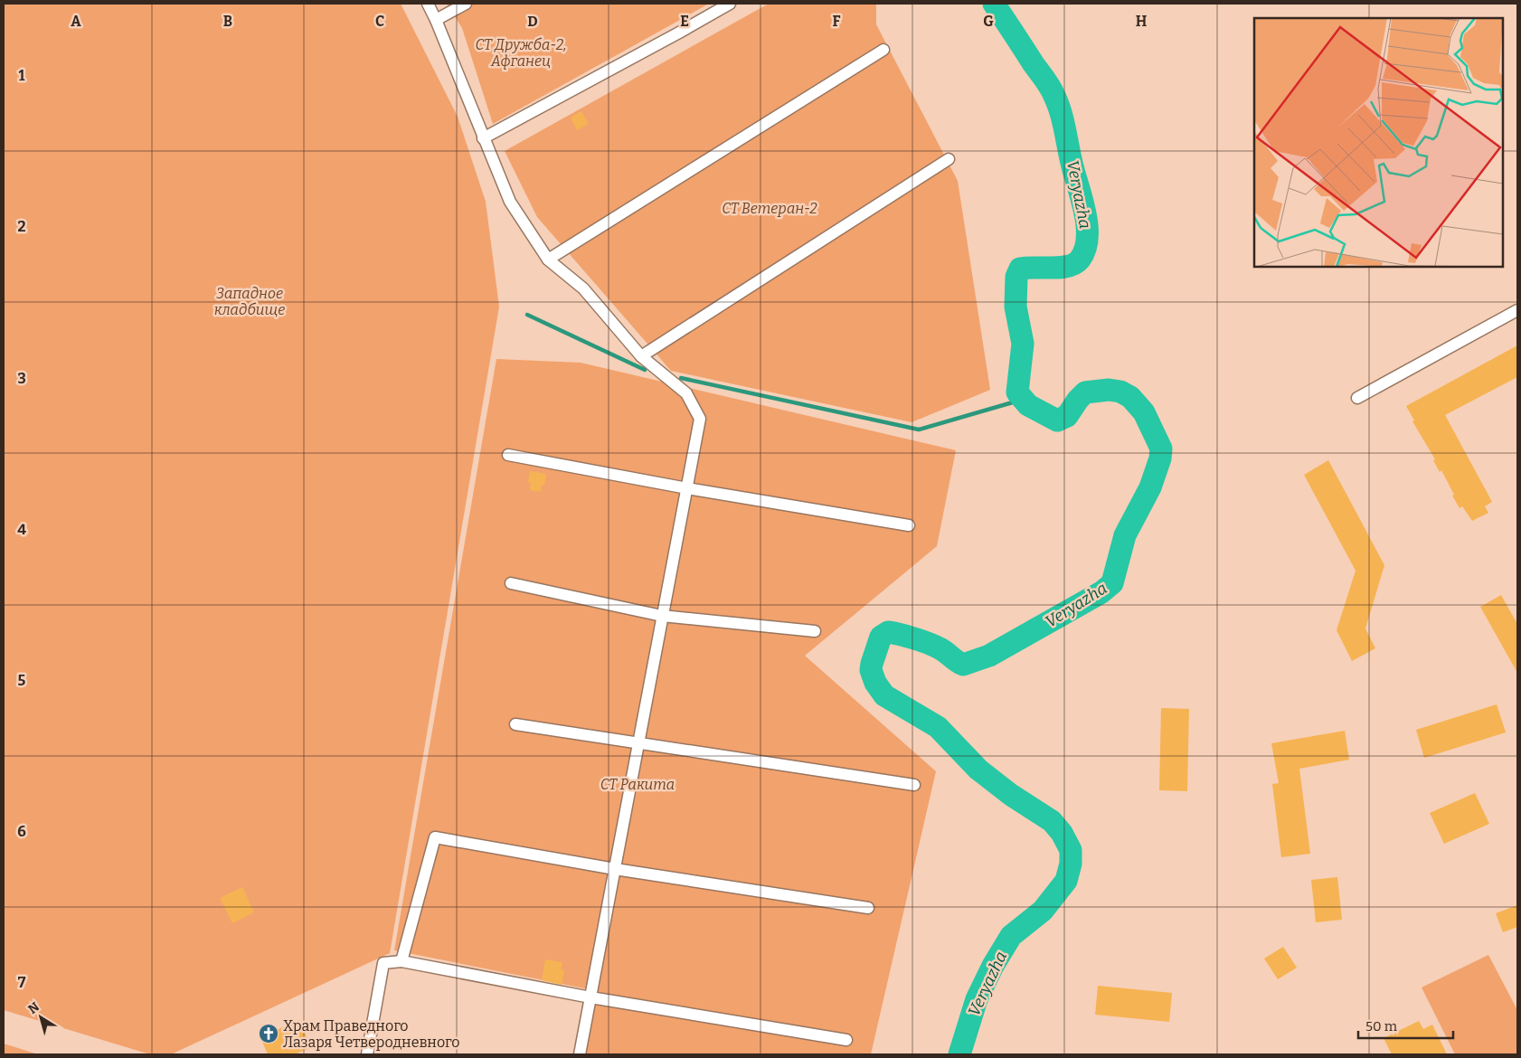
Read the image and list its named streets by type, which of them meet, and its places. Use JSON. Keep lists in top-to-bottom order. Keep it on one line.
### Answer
{"water":["Veryazha"],"parks":["СТ Дружба-2, Афганец","СТ Ветеран-2","Западное кладбище","СТ Ракита"],"places":{"church":["Храм Праведного Лазаря Четверодневного"]},"scale_bar":"50 m","north":"top left","grid":{"columns":["A","B","C","D","E","F","G","H"],"rows":["1","2","3","4","5","6","7"]}}
